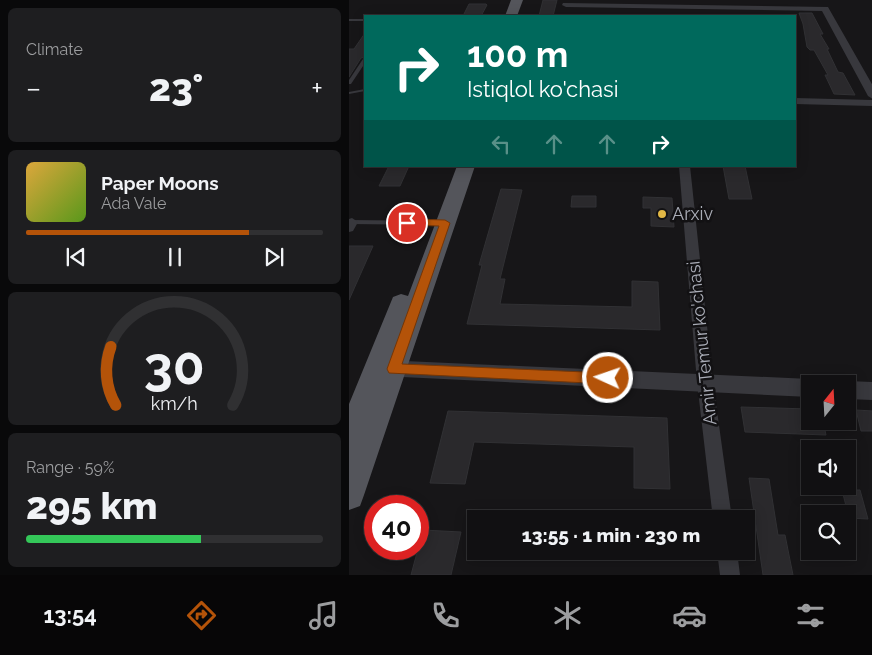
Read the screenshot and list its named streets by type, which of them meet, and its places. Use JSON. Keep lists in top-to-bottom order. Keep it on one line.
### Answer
{"streets":{"street":["Amir Temur ko'chasi"]},"places":["Arxiv"],"north":"top","page":{"tile":["Climate",["Range · 59%","295 km"]],"turn":["100 m","Istiqlol ko'chasi"],"heat":["−","23°","+"],"song":["Paper Moons","Ada Vale"],"limit":"40","trip":"13:55 · 1 min · 230 m","tabs":"13:54","gauge":["30","km/h"]}}
